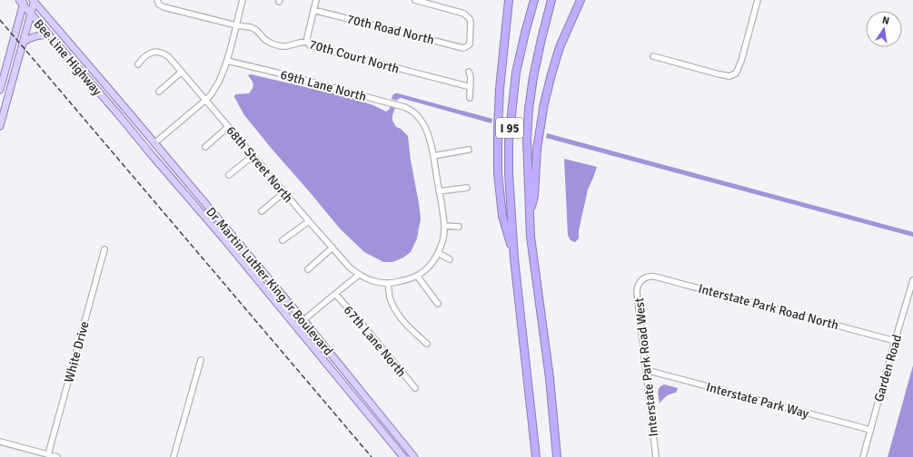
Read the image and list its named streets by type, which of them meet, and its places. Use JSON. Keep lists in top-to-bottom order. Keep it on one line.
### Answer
{"streets":{"highway":["I 95"],"main road":["Bee Line Highway","Dr Martin Luther King Jr Boulevard"],"street":["70th Road North","70th Court North","69th Lane North","68th Street North","Interstate Park Road North","67th Lane North","White Drive","Interstate Park Road West","Garden Road","Interstate Park Way"]},"crossings":[["Bee Line Highway","Dr Martin Luther King Jr Boulevard"],["Interstate Park Road North","Interstate Park Road West"],["Interstate Park Road North","Garden Road"],["Interstate Park Road West","Interstate Park Way"],["Garden Road","Interstate Park Way"]],"north":"top"}
